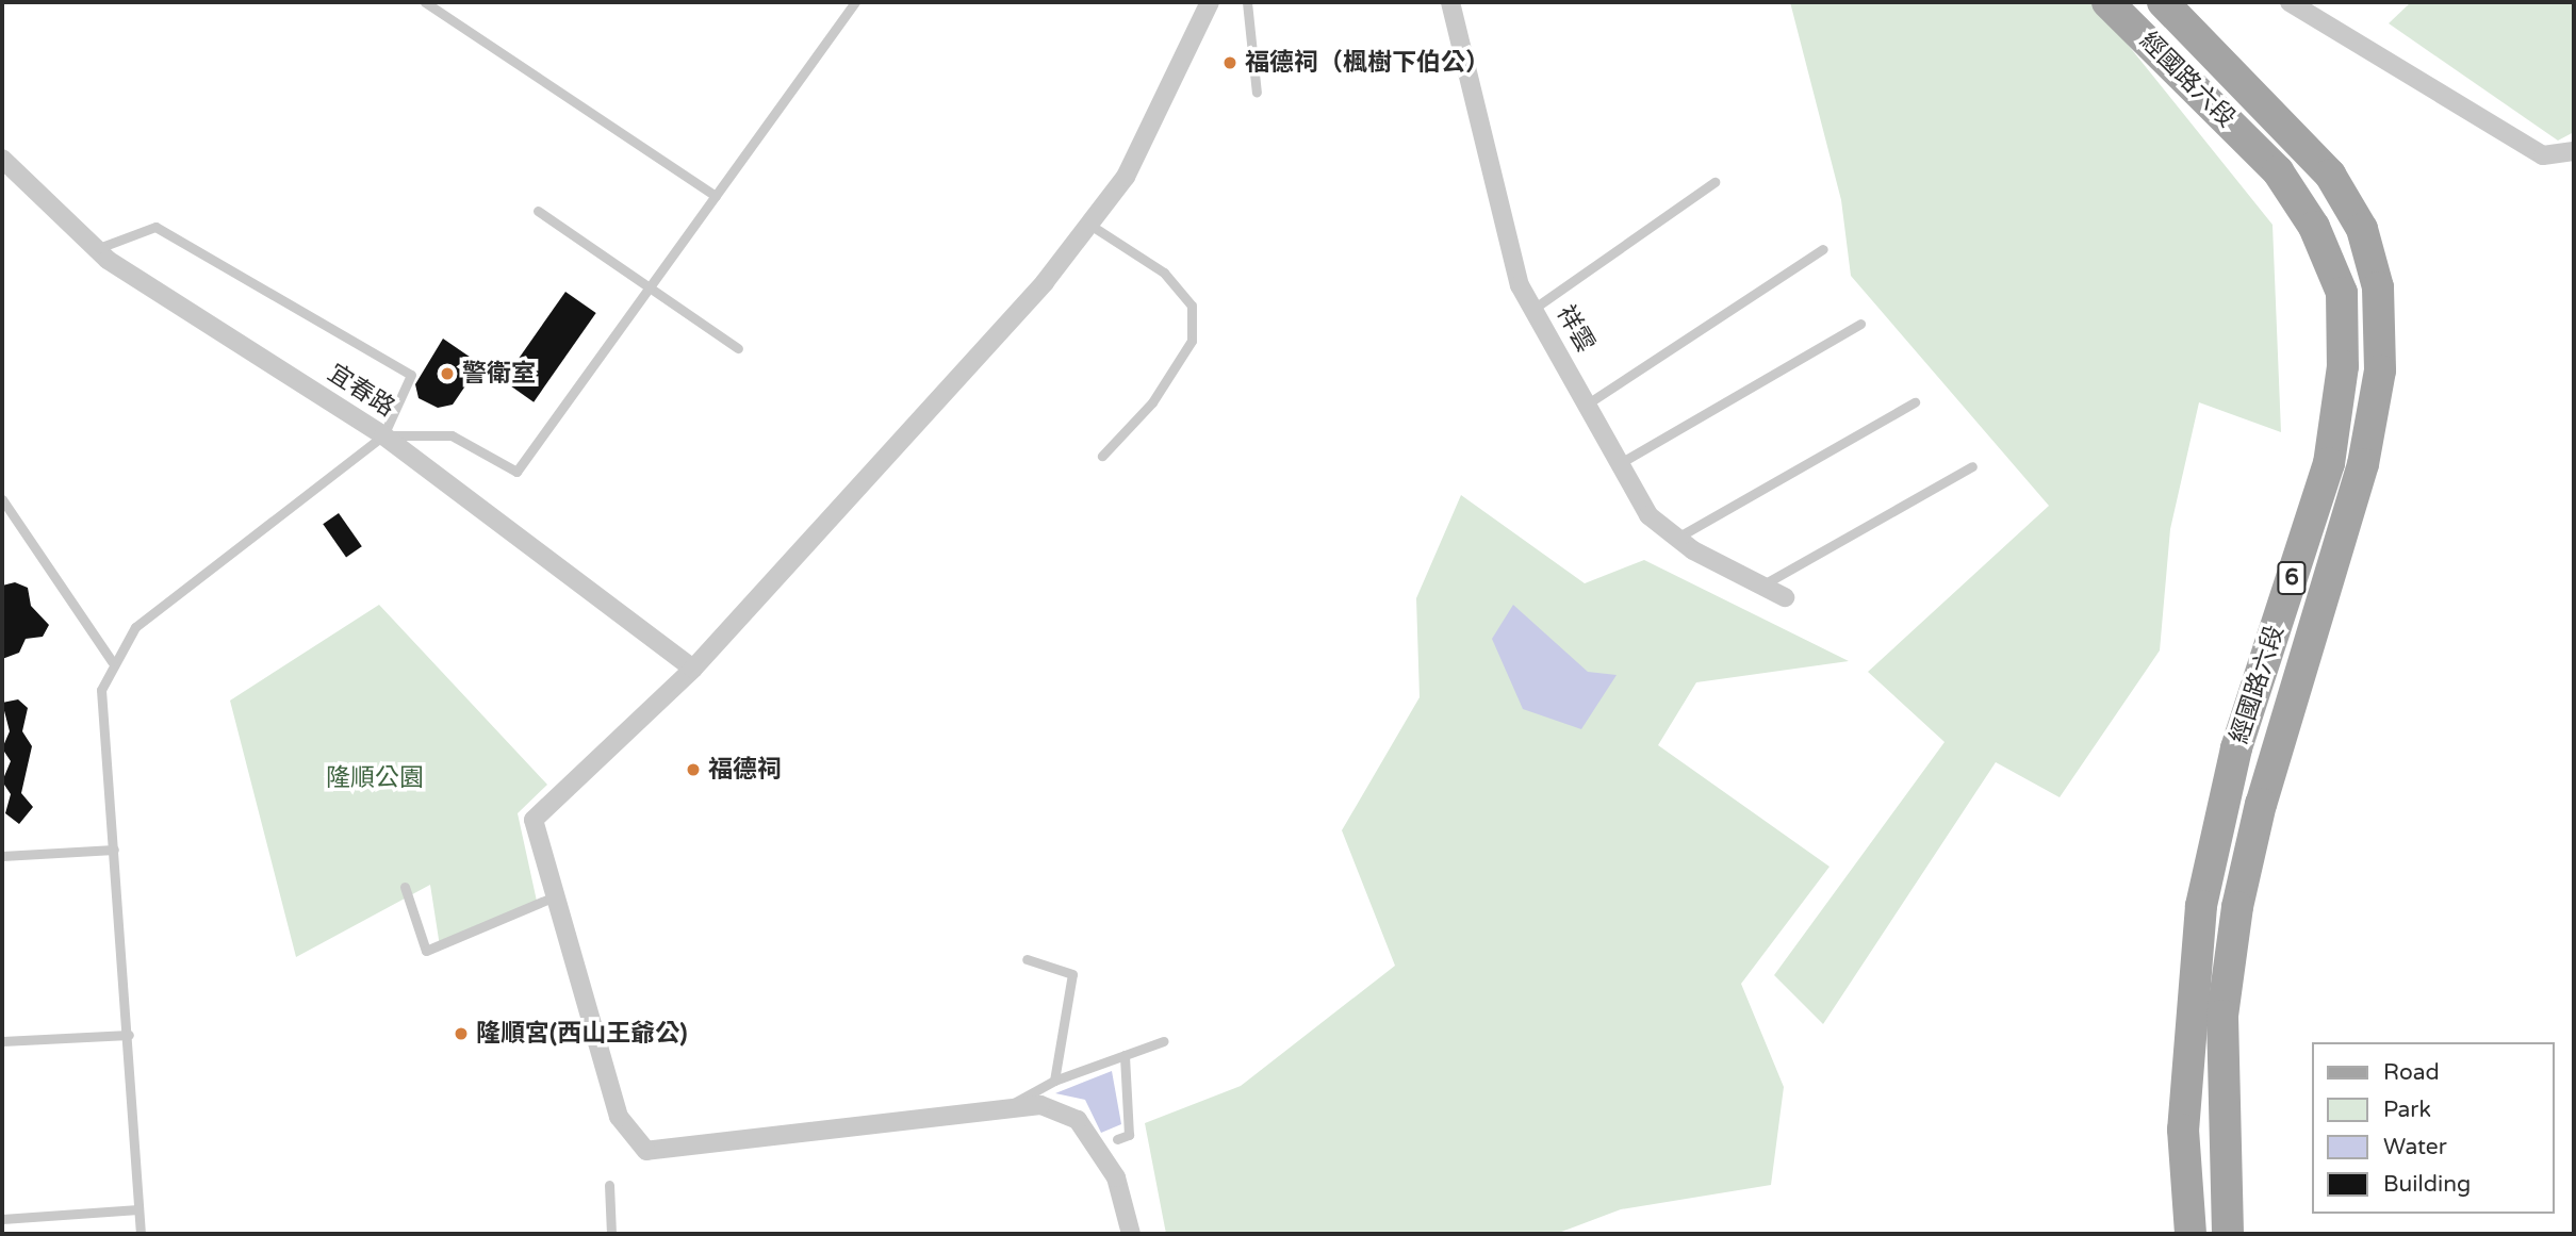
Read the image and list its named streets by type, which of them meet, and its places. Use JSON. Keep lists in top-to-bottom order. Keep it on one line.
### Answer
{"streets":{"main road":["經國路六段","6"],"street":["祥雲","宜春路"]},"parks":["隆順公園"],"places":["福德祠（楓樹下伯公）","警衛室","福德祠","隆順宮(西山王爺公)"],"legend":["Road","Park","Water","Building"]}
